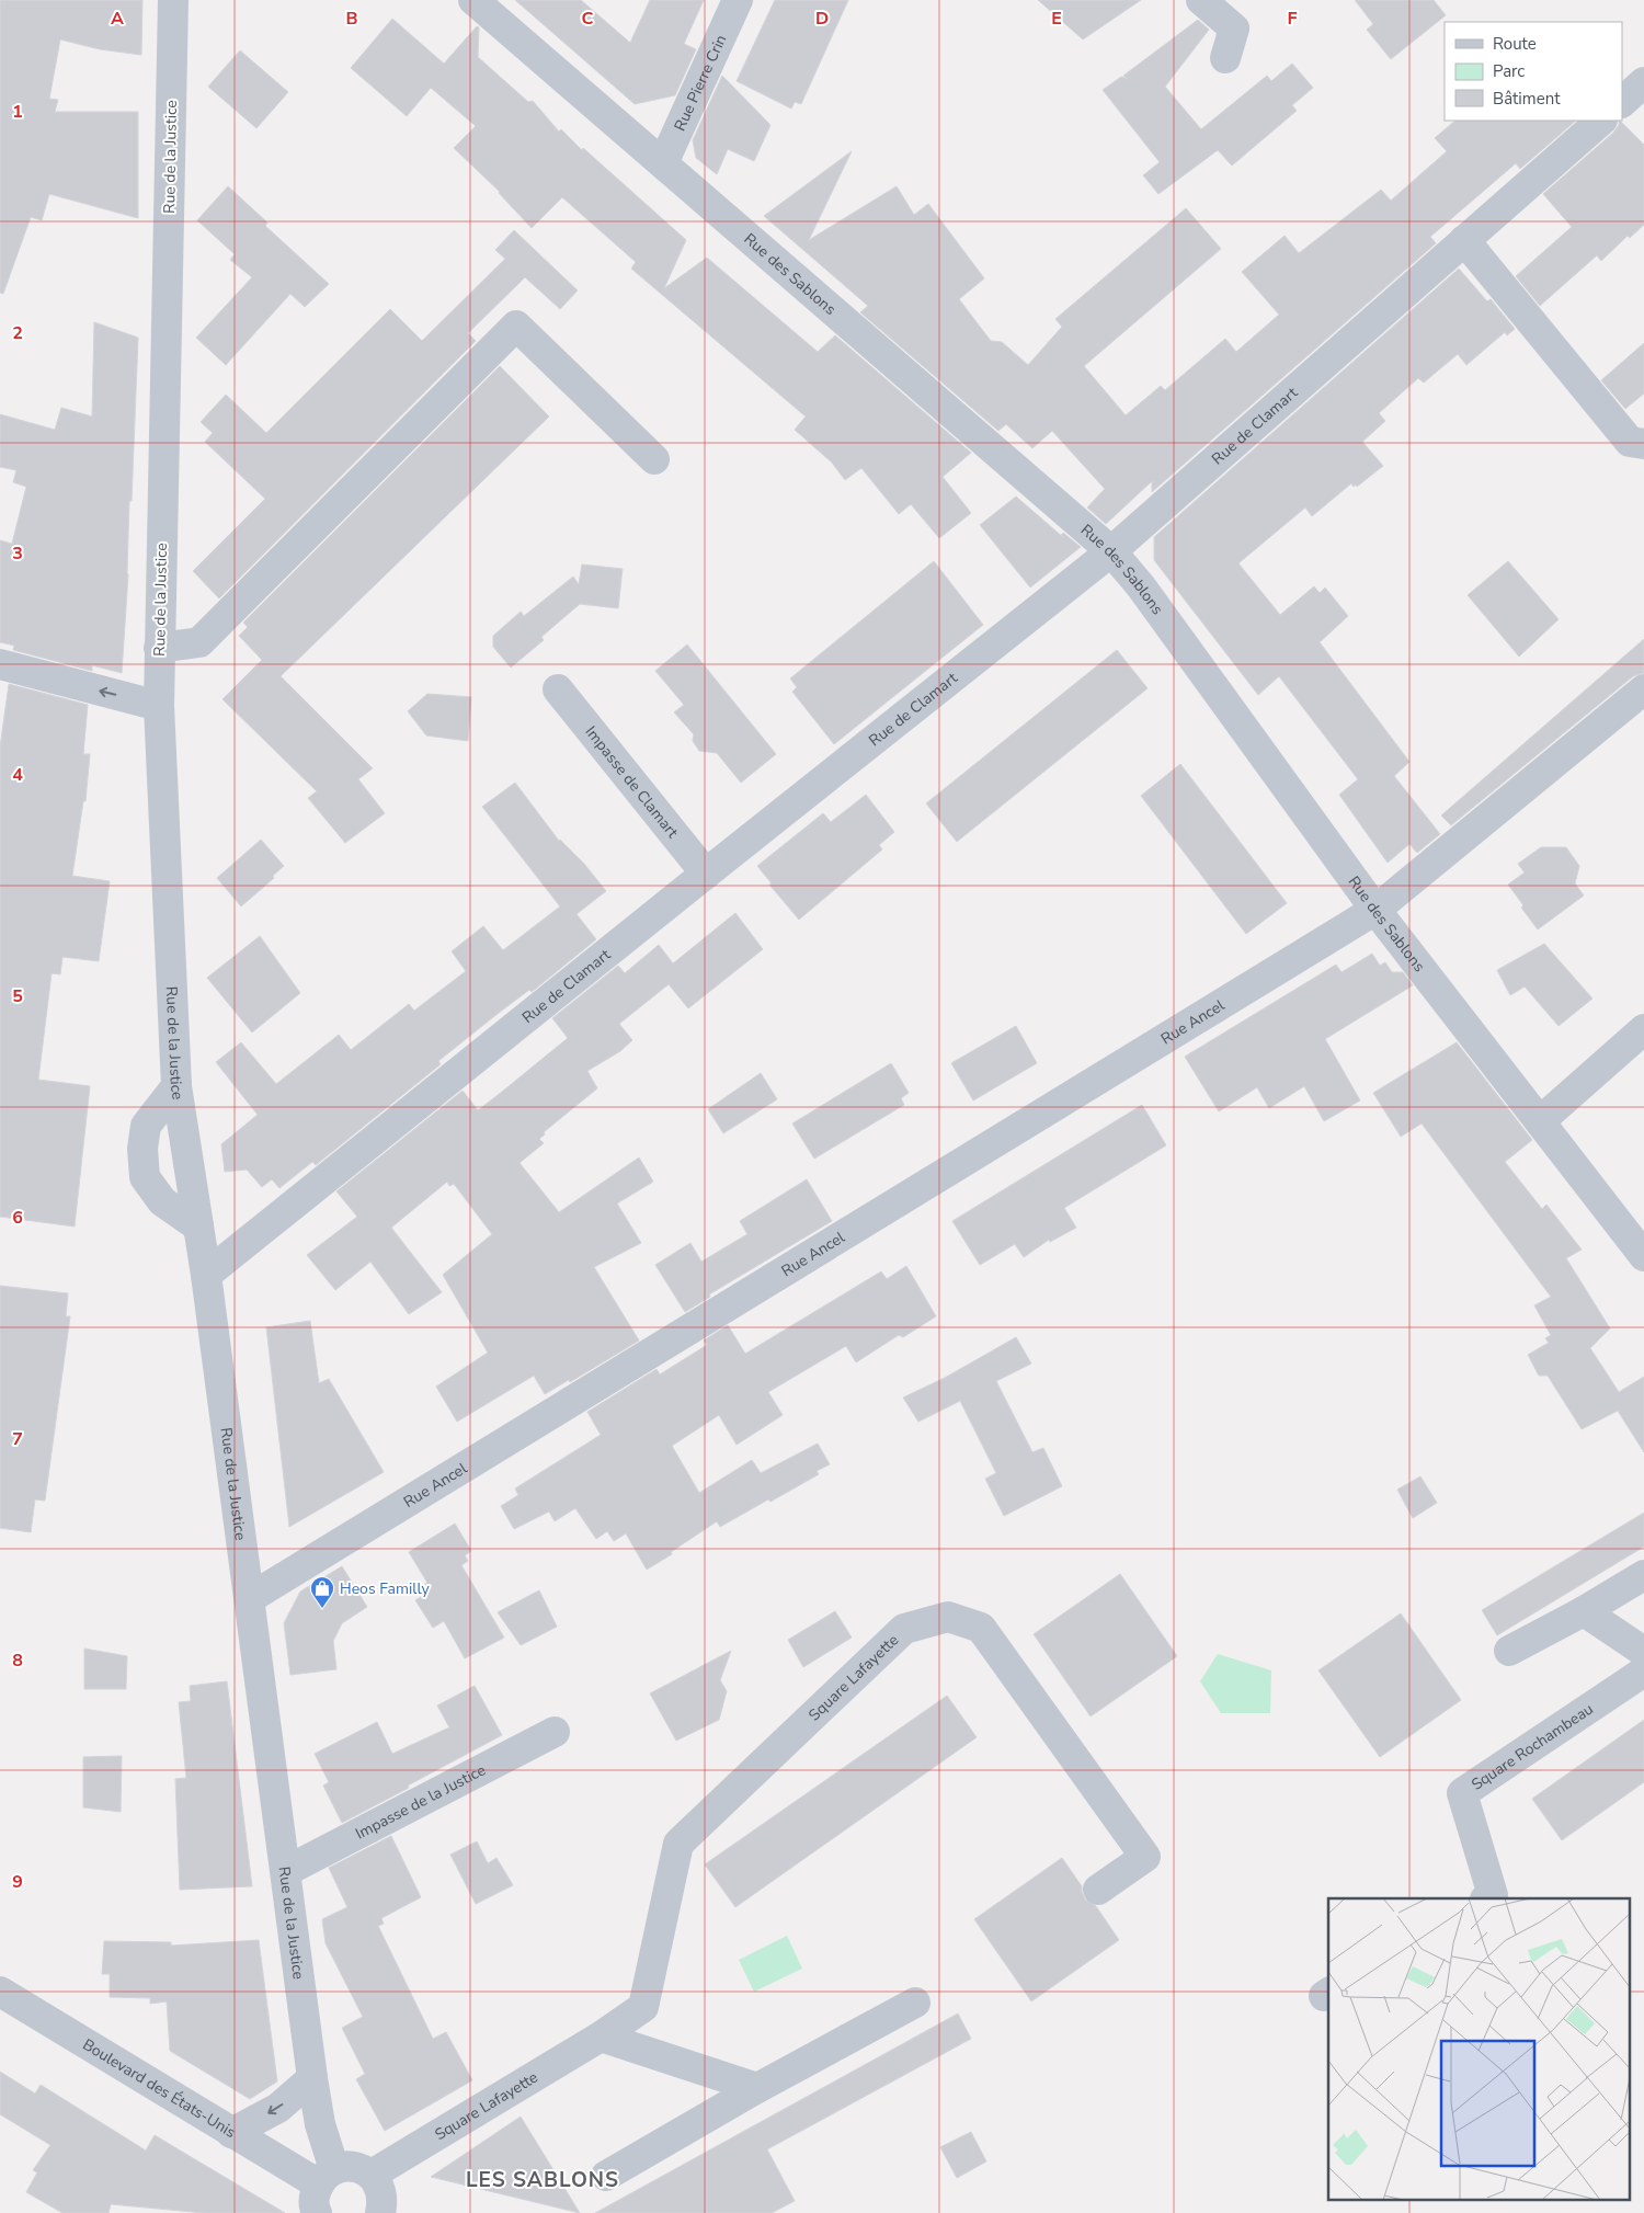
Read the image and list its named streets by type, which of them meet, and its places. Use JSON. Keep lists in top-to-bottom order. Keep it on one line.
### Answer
{"streets":{"street":["Rue Pierre Crin","Rue de la Justice","Rue des Sablons","Rue de Clamart","Impasse de Clamart","Rue Ancel","Square Lafayette","Square Rochambeau","Impasse de la Justice","Boulevard des États-Unis"]},"crossings":[["Rue Pierre Crin","Rue des Sablons"],["Rue de la Justice","Rue de Clamart"],["Rue de la Justice","Rue Ancel"],["Rue de la Justice","Impasse de la Justice"],["Rue de la Justice","Boulevard des États-Unis"],["Rue des Sablons","Rue de Clamart"],["Rue des Sablons","Rue Ancel"],["Rue de Clamart","Impasse de Clamart"]],"districts":["LES SABLONS"],"places":{"shop":["Heos Familly"]},"legend":["Route","Parc","Bâtiment"],"grid":{"columns":["A","B","C","D","E","F"],"rows":["1","2","3","4","5","6","7","8","9"]}}
